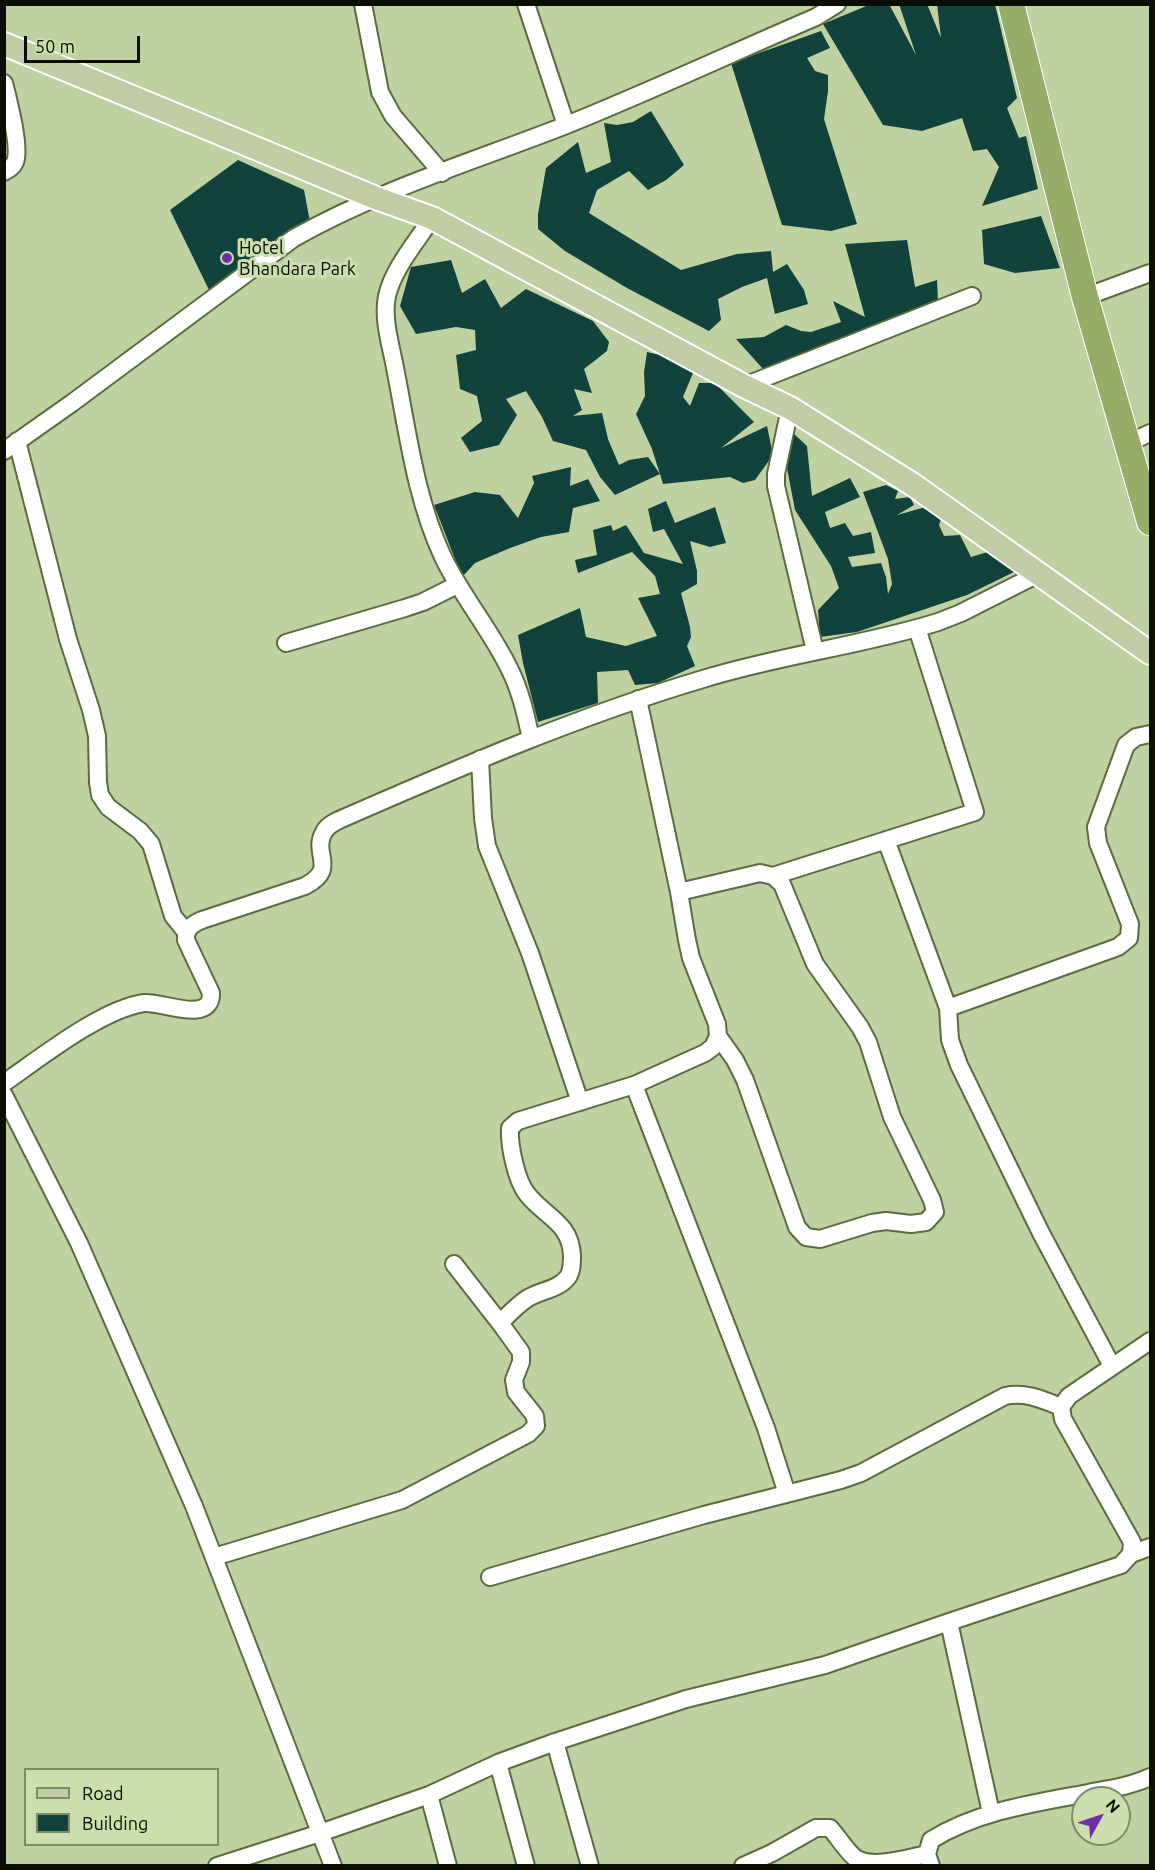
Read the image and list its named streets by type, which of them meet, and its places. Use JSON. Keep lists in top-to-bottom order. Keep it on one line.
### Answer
{"places":["Hotel Bhandara Park"],"legend":["Road","Building"],"scale_bar":"50 m","north":"top right"}
